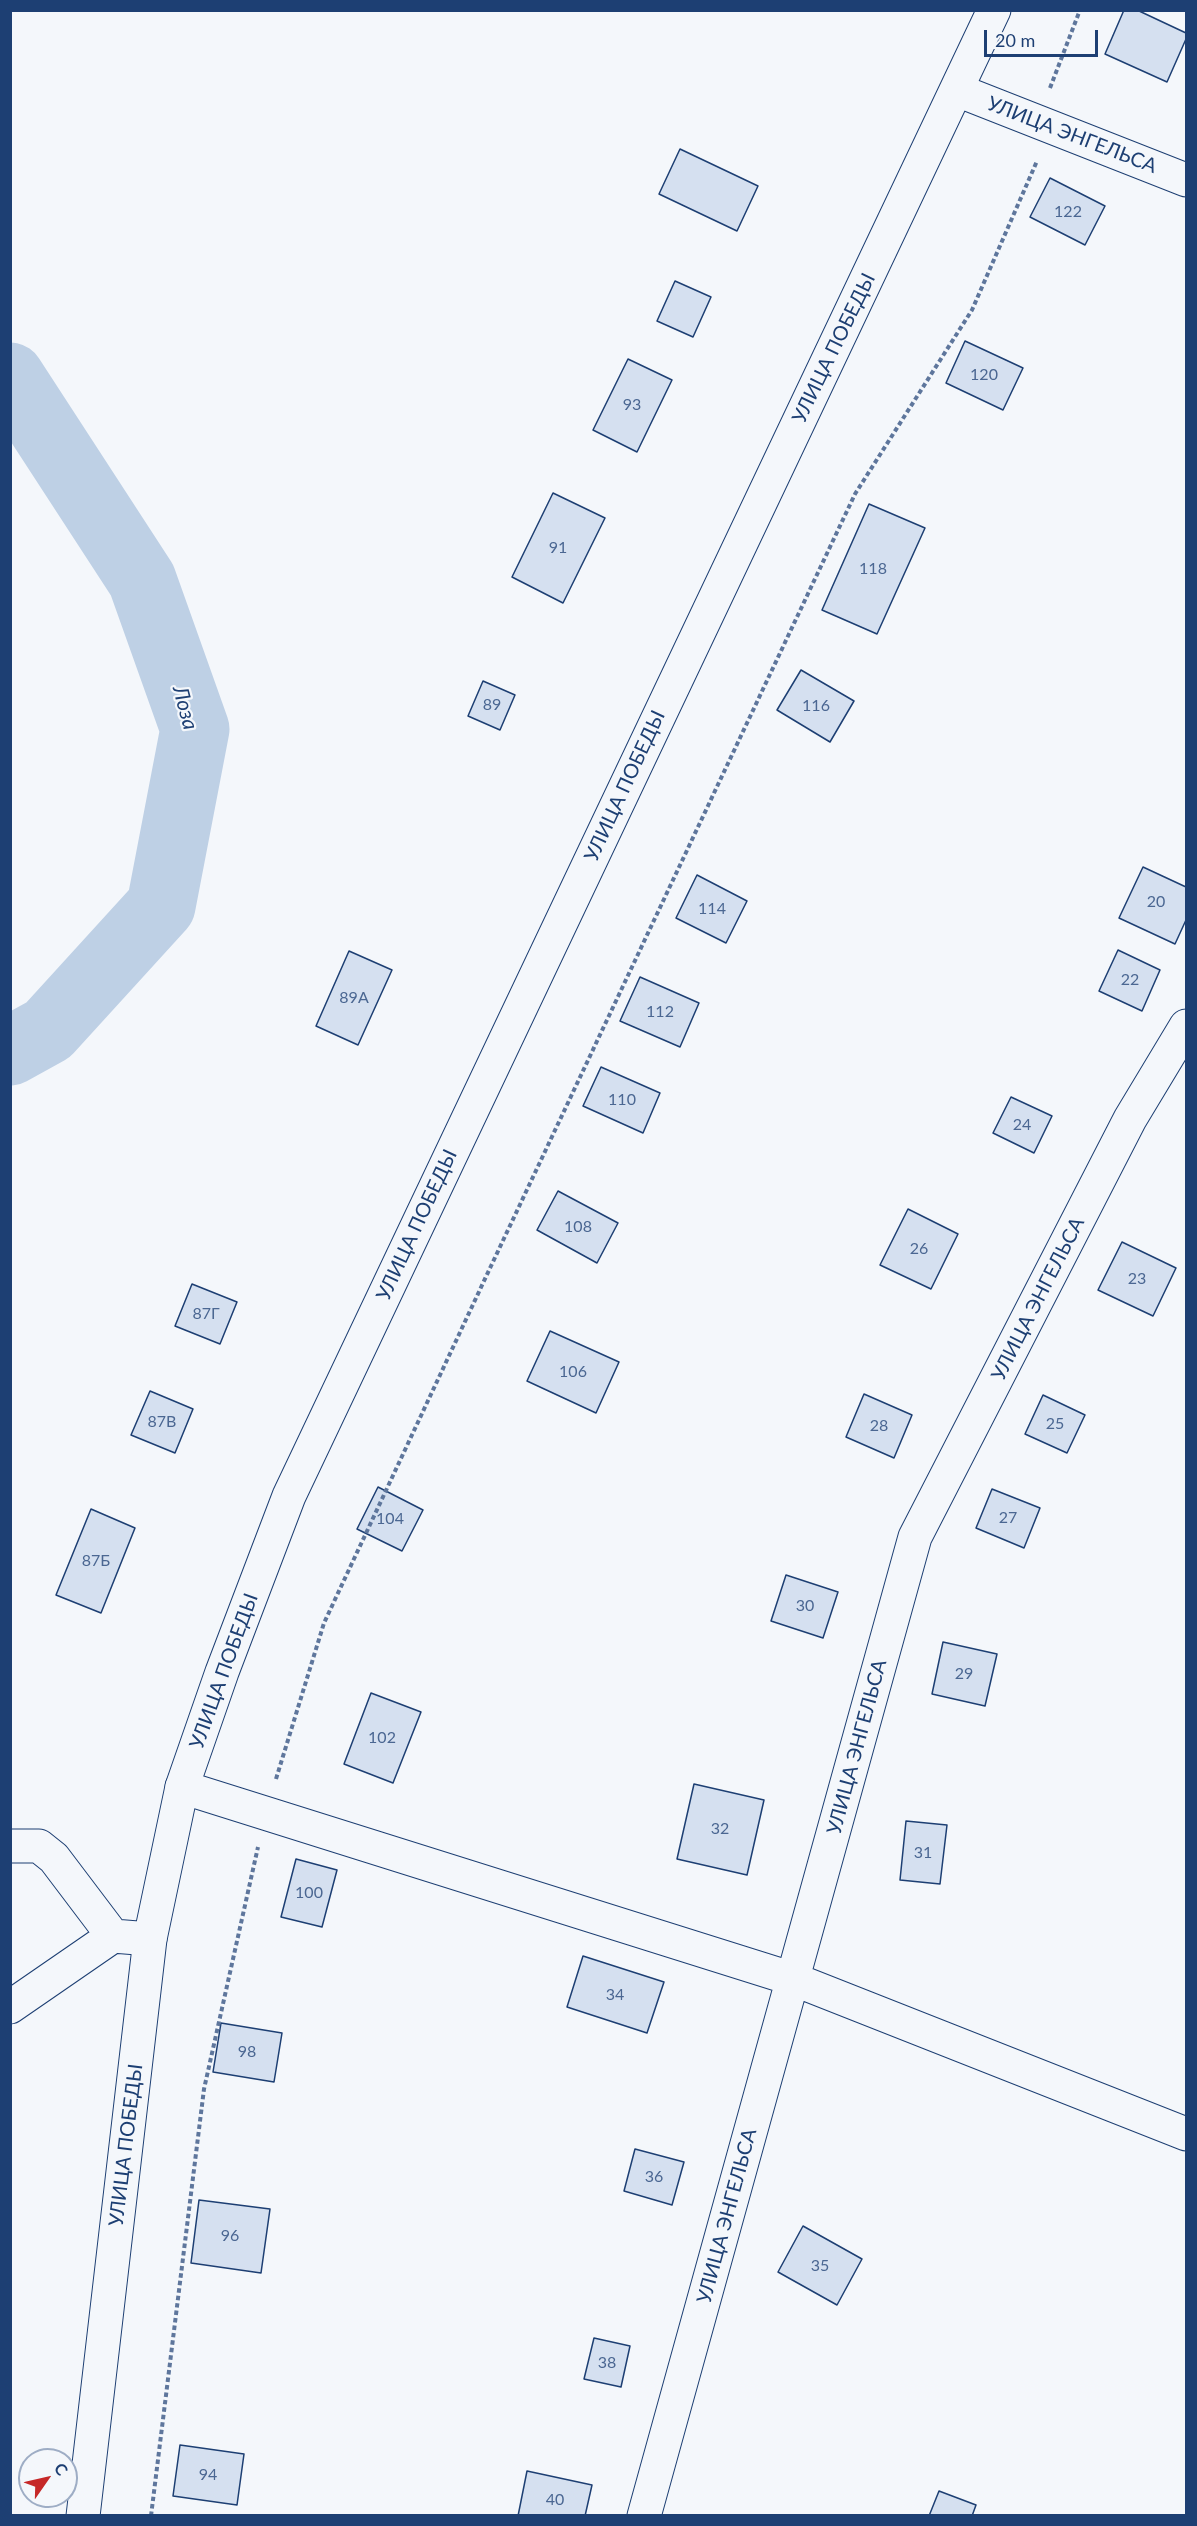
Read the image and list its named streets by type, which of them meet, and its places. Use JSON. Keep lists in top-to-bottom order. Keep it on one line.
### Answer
{"streets":{"street":["УЛИЦА ЭНГЕЛЬСА","УЛИЦА ПОБЕДЫ"]},"crossings":[["УЛИЦА ЭНГЕЛЬСА","УЛИЦА ПОБЕДЫ"]],"water":["Лоза"],"house_numbers":["122","120","93","91","118","89","116","20","114","22","89А","112","110","24","108","26","23","87Г","106","87В","25","28","27","104","87Б","30","29","102","32","31","100","34","98","36","96","35","38","94","40"],"scale_bar":"20 m","north":"top right"}
